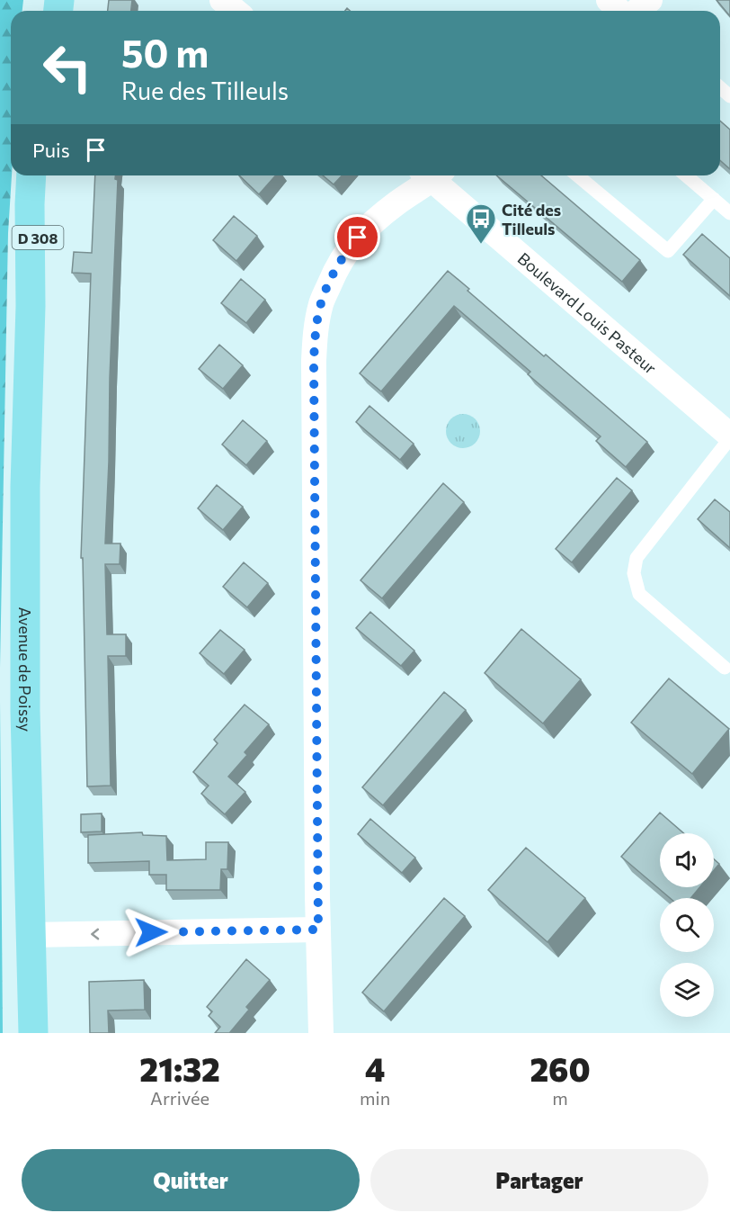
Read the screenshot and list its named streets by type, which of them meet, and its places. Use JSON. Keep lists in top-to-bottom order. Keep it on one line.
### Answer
{"streets":{"main road":["D 308","Avenue de Poissy"],"street":["Boulevard Louis Pasteur"]},"places":{"bus stop":["Cité des Tilleuls"]},"page":{"turn":["50 m","Rue des Tilleuls"],"then":"Puis","eta":["21:32","Arrivée","4","min","260","m"],"buttons":["Quitter","Partager"]}}
